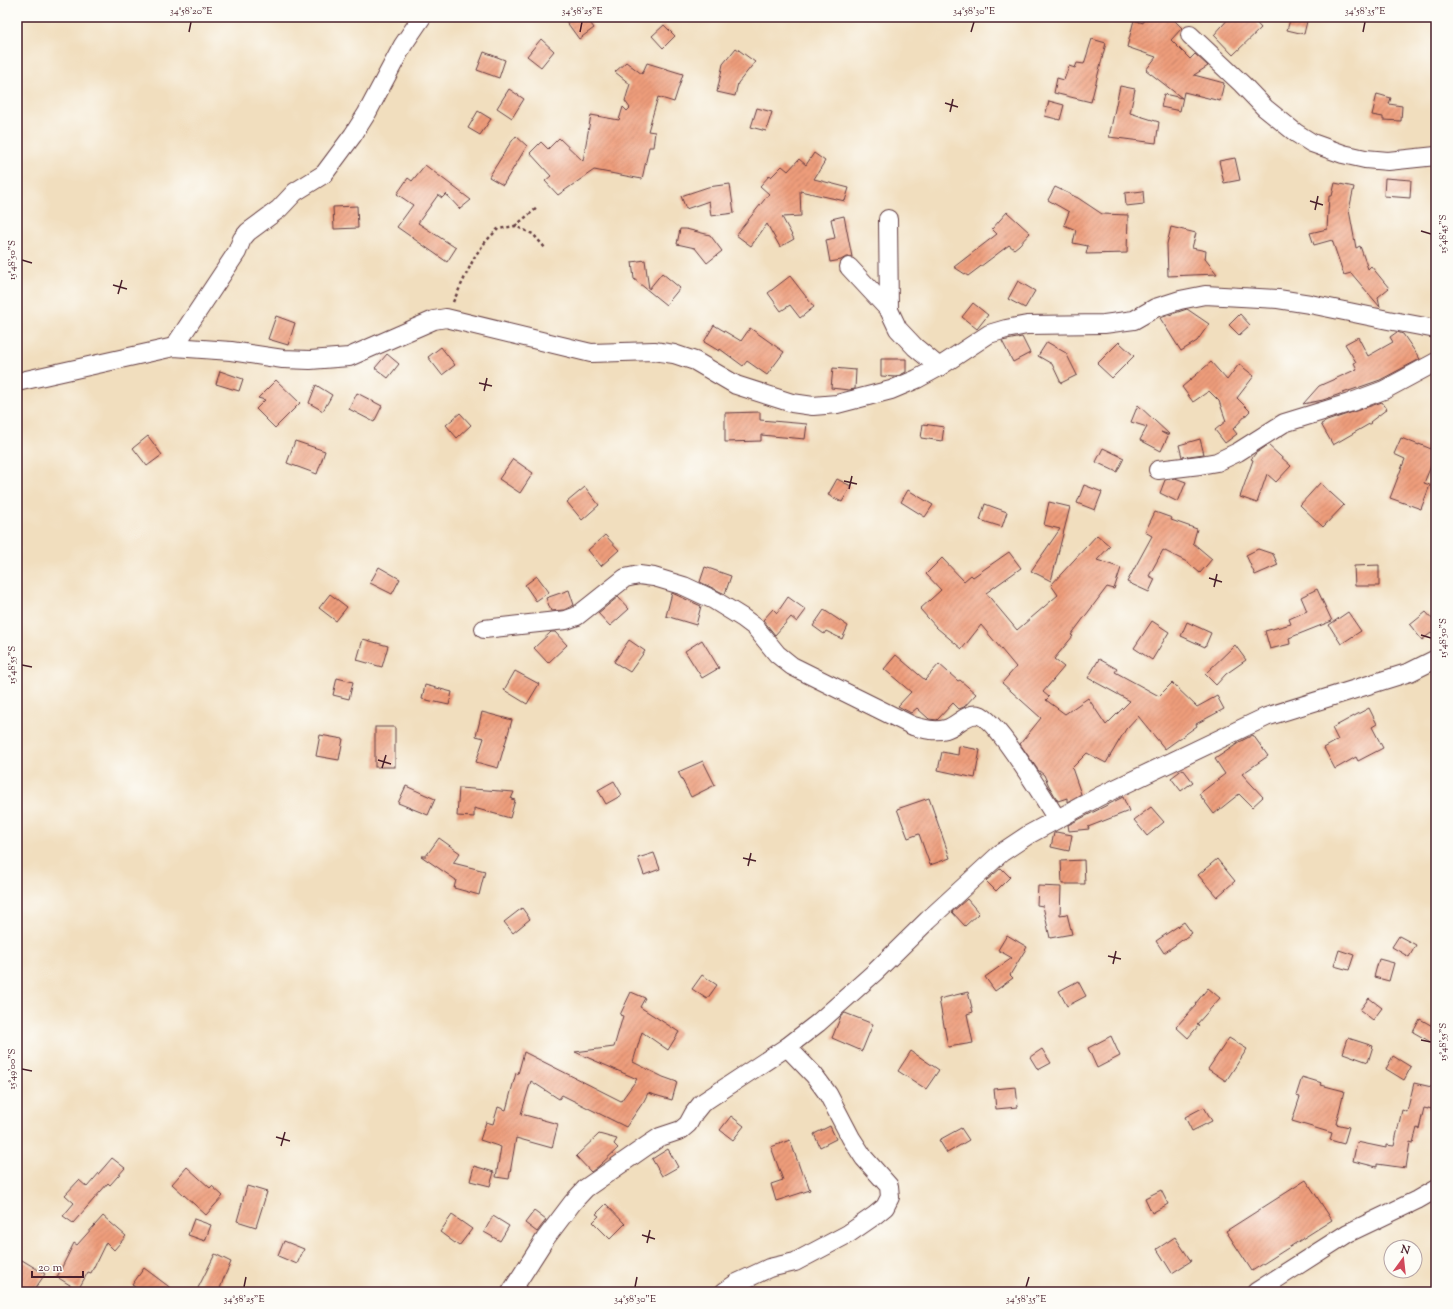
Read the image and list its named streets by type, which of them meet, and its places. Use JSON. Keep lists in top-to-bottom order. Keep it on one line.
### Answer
{"scale_bar":"20 m","north":"top","coordinates":["34°58'20\"E","34°58'25\"E","34°58'30\"E","34°58'35\"E","15°48'45\"S","15°48'50\"S","15°48'55\"S","15°49'00\"S"]}
